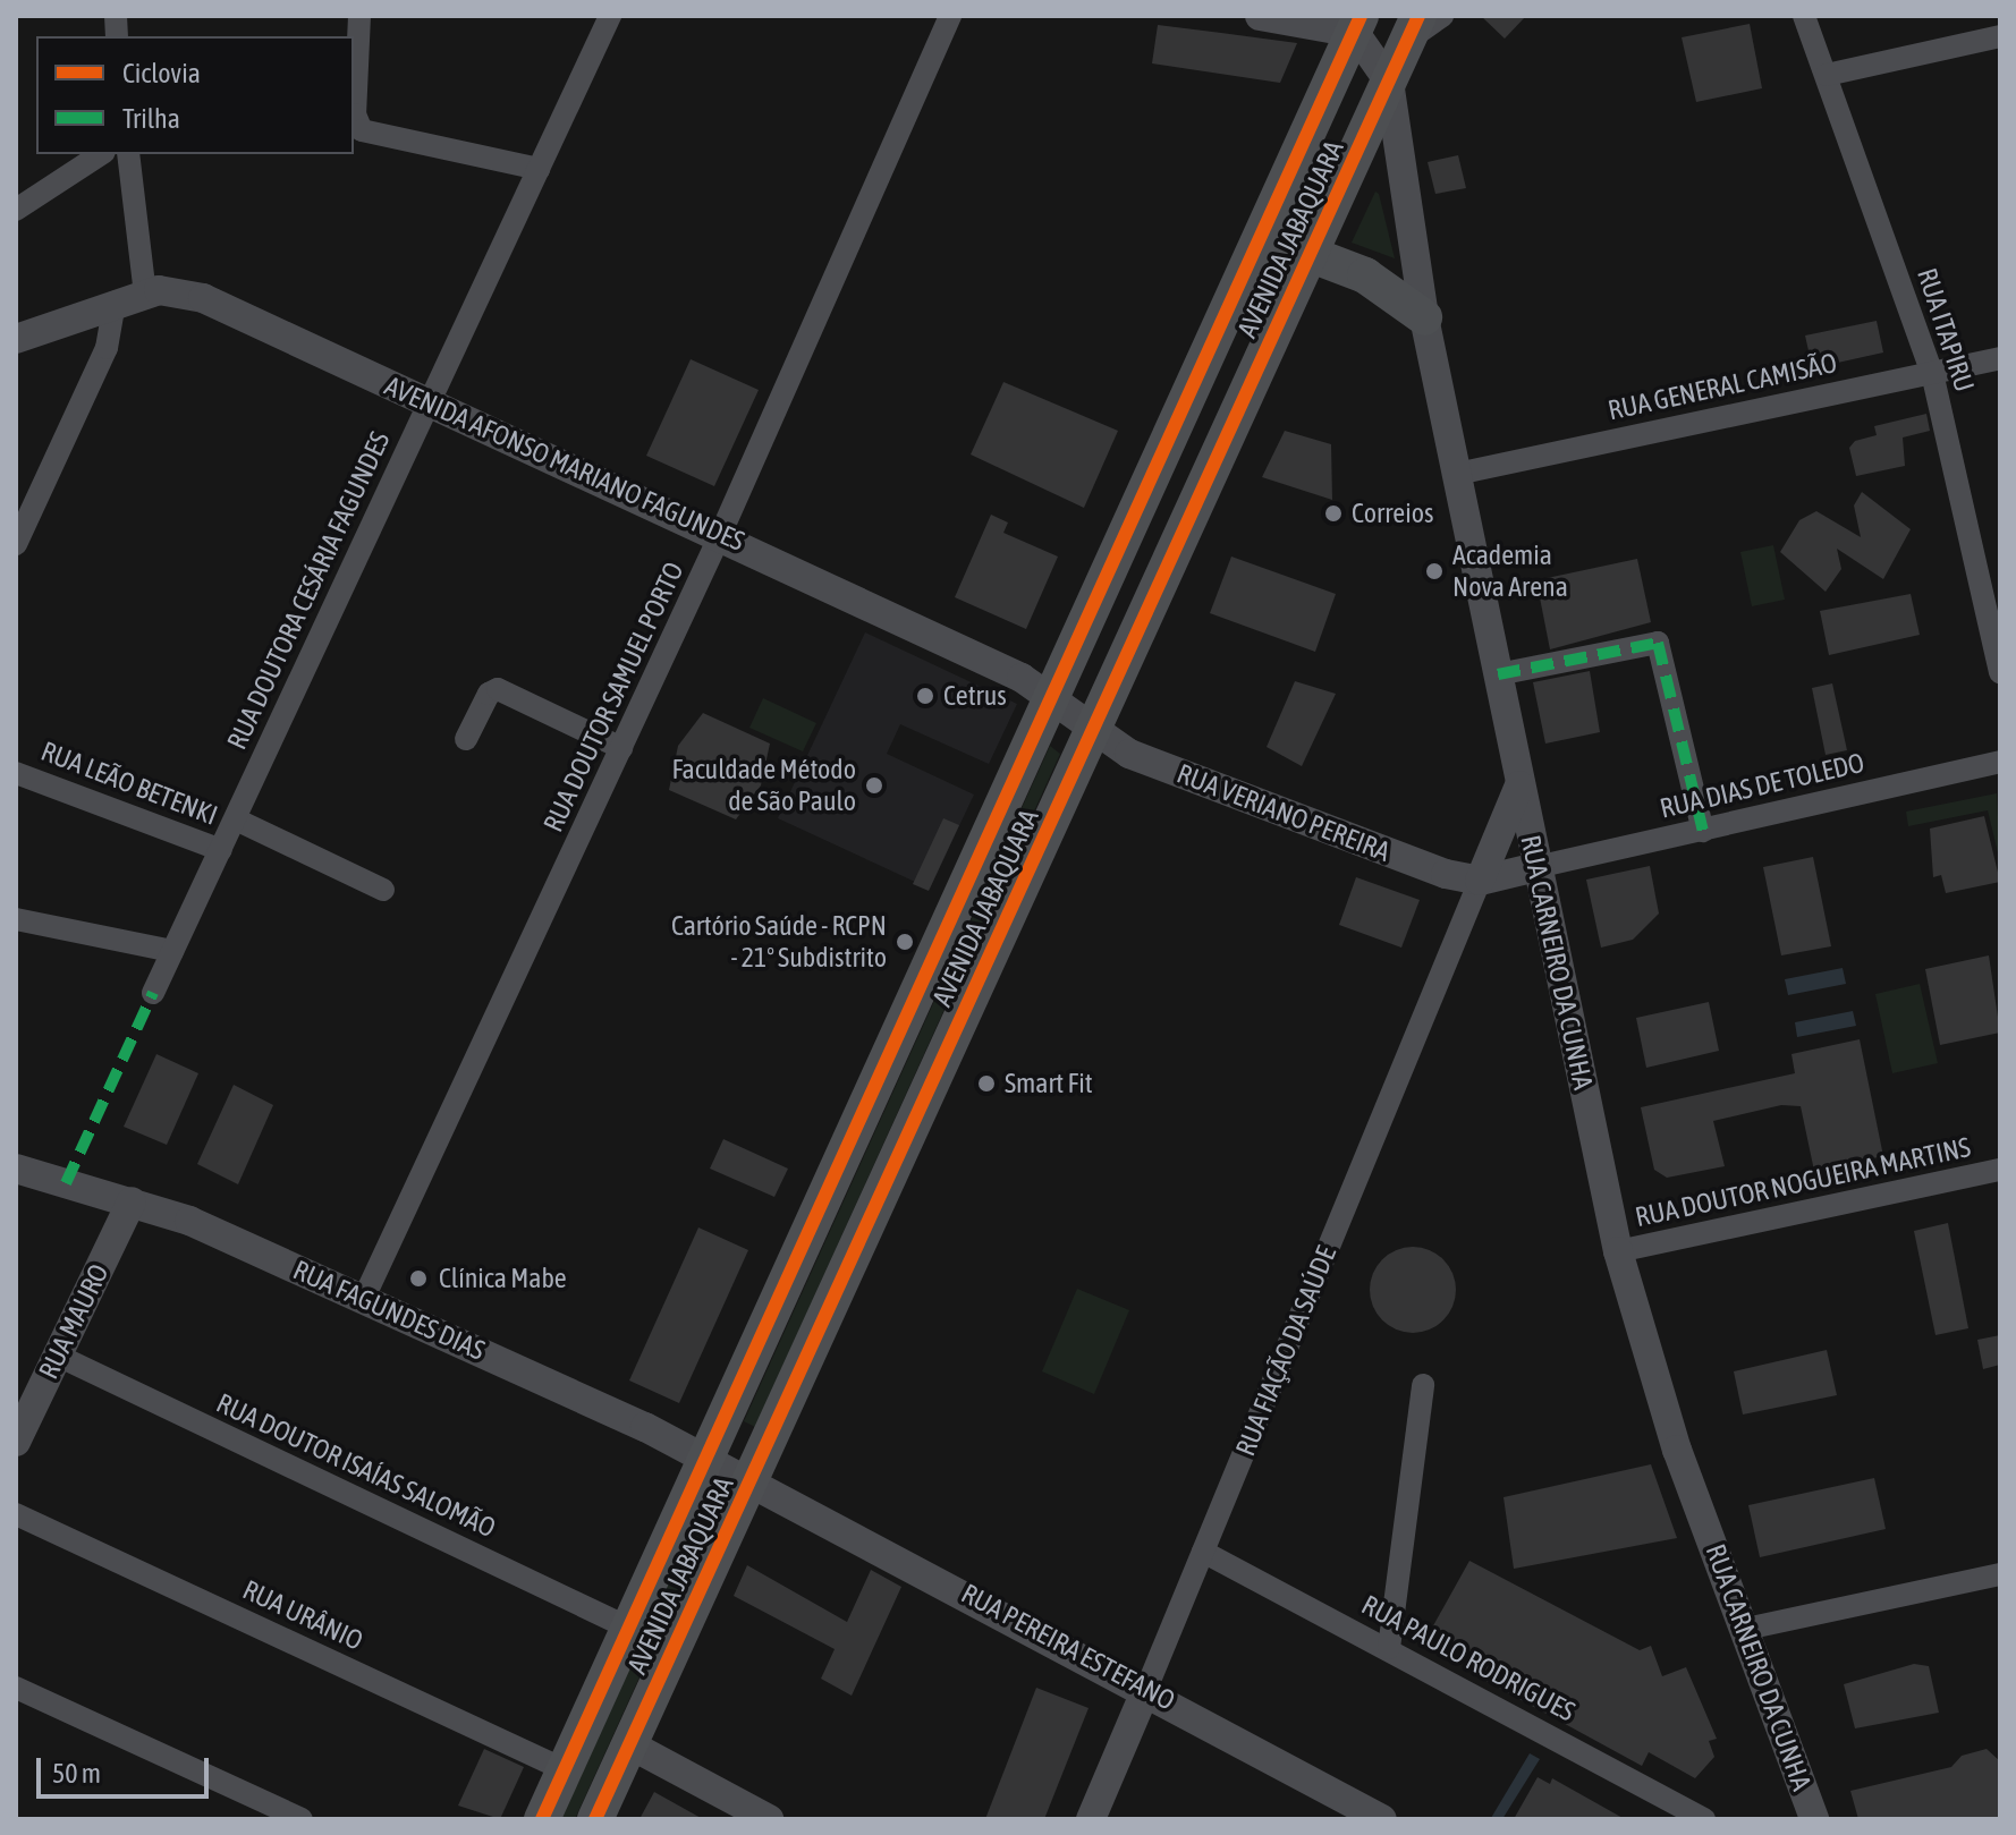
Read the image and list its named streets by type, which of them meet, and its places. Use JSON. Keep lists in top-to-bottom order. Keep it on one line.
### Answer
{"streets":{"main road":["AVENIDA JABAQUARA"],"street":["RUA ITAPIRU","RUA GENERAL CAMISÃO","AVENIDA AFONSO MARIANO FAGUNDES","RUA DOUTORA CESÁRIA FAGUNDES","RUA DOUTOR SAMUEL PORTO","RUA LEÃO BETENKI","RUA DIAS DE TOLEDO","RUA VERIANO PEREIRA","RUA CARNEIRO DA CUNHA","RUA DOUTOR NOGUEIRA MARTINS","RUA FAGUNDES DIAS","RUA MAURO","RUA FIAÇÃO DA SAÚDE","RUA DOUTOR ISAÍAS SALOMÃO","RUA URÂNIO","RUA PEREIRA ESTEFANO","RUA PAULO RODRIGUES"]},"crossings":[["AVENIDA JABAQUARA","AVENIDA AFONSO MARIANO FAGUNDES"],["AVENIDA JABAQUARA","RUA VERIANO PEREIRA"],["AVENIDA JABAQUARA","RUA CARNEIRO DA CUNHA"],["AVENIDA JABAQUARA","RUA FAGUNDES DIAS"],["AVENIDA JABAQUARA","RUA DOUTOR ISAÍAS SALOMÃO"],["AVENIDA JABAQUARA","RUA URÂNIO"],["AVENIDA JABAQUARA","RUA PEREIRA ESTEFANO"],["RUA ITAPIRU","RUA GENERAL CAMISÃO"],["RUA GENERAL CAMISÃO","RUA CARNEIRO DA CUNHA"],["AVENIDA AFONSO MARIANO FAGUNDES","RUA DOUTORA CESÁRIA FAGUNDES"],["AVENIDA AFONSO MARIANO FAGUNDES","RUA DOUTOR SAMUEL PORTO"],["AVENIDA AFONSO MARIANO FAGUNDES","RUA VERIANO PEREIRA"],["RUA DOUTORA CESÁRIA FAGUNDES","RUA LEÃO BETENKI"],["RUA DOUTOR SAMUEL PORTO","RUA FAGUNDES DIAS"],["RUA DIAS DE TOLEDO","RUA CARNEIRO DA CUNHA"],["RUA VERIANO PEREIRA","RUA CARNEIRO DA CUNHA"],["RUA VERIANO PEREIRA","RUA FIAÇÃO DA SAÚDE"],["RUA CARNEIRO DA CUNHA","RUA DOUTOR NOGUEIRA MARTINS"],["RUA FAGUNDES DIAS","RUA MAURO"],["RUA FAGUNDES DIAS","RUA PEREIRA ESTEFANO"],["RUA MAURO","RUA DOUTOR ISAÍAS SALOMÃO"],["RUA FIAÇÃO DA SAÚDE","RUA PEREIRA ESTEFANO"],["RUA FIAÇÃO DA SAÚDE","RUA PAULO RODRIGUES"]],"places":["Correios","Academia Nova Arena","Cetrus","Faculdade Método de São Paulo","Cartório Saúde - RCPN - 21º Subdistrito","Smart Fit","Clínica Mabe"],"legend":["Ciclovia","Trilha"],"scale_bar":"50 m"}
